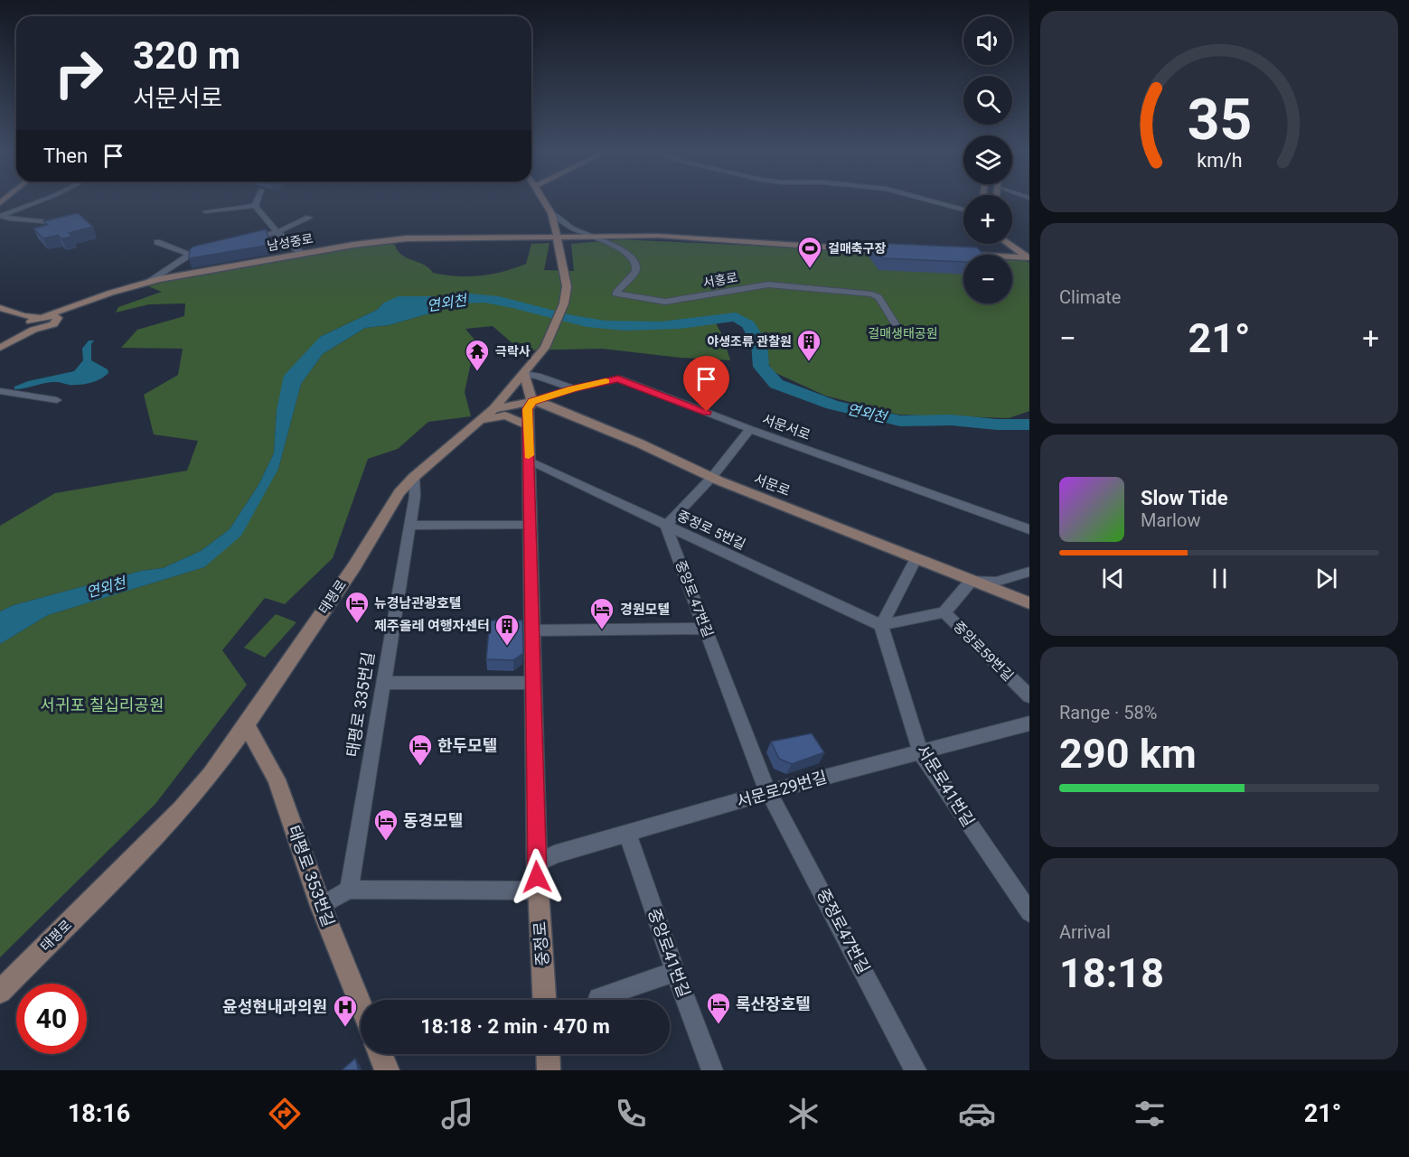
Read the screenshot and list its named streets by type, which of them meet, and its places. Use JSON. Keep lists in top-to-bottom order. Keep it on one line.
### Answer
{"streets":{"street":["남성중로","서홍로","서문서로","서문로","중정로 5번길","태평로","중앙로 47번길","중앙로59번길","태평로 335번길","서문로41번길","서문로29번길","태평로 353번길","중정로47번길","중정로","중앙로41번길"]},"crossings":[["남성중로","서홍로"],["남성중로","태평로"],["서홍로","태평로"],["서문서로","서문로"],["서문서로","중정로"],["서문로","중앙로59번길"],["서문로","중정로"],["중정로 5번길","중앙로 47번길"],["중정로 5번길","서문로41번길"],["중정로 5번길","중정로"],["태평로","태평로 335번길"],["태평로","태평로 353번길"],["중앙로 47번길","서문로29번길"],["중앙로 47번길","중정로47번길"],["서문로41번길","서문로29번길"],["서문로29번길","중정로47번길"],["서문로29번길","중정로"],["서문로29번길","중앙로41번길"]],"water":["연외천"],"parks":["걸매생태공원","서귀포 칠십리공원"],"places":{"sports":["걸매축구장"],"building":["야생조류 관찰원","제주올레 여행자센터"],"temple":["극락사"],"hotel":["뉴경남관광호텔","경원모텔","한두모텔","동경모텔","록산장호텔"],"hospital":["윤성현내과의원"]},"page":{"map_buttons":["+","−"],"turn":["320 m","서문서로"],"then":"Then","tile":["Climate",["Range · 58%","290 km"],["Arrival","18:18"]],"heat":["−","21°","+"],"song":["Slow Tide","Marlow"],"limit":"40","trip":"18:18 · 2 min · 470 m","tabs":["18:16","21°"],"gauge":["35","km/h"]}}
